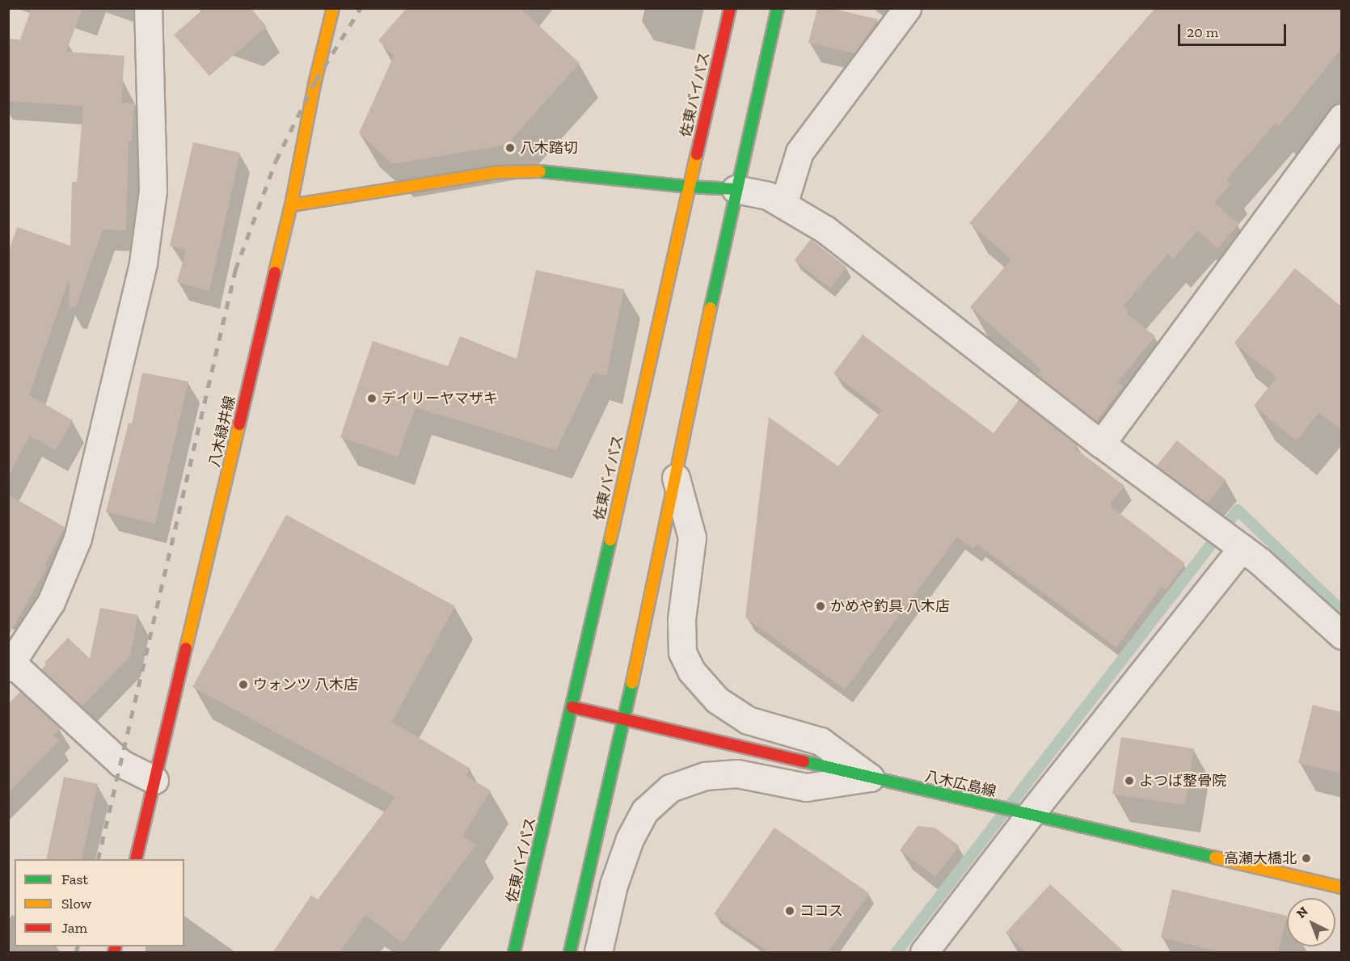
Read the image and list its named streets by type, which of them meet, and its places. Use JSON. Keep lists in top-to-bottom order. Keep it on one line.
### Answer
{"streets":{"main road":["佐東バイパス","八木緑井線","八木広島線"]},"crossings":[["佐東バイパス","八木広島線"]],"places":["八木踏切","デイリーヤマザキ","かめや釣具 八木店","ウォンツ 八木店","よつば整骨院","高瀬大橋北","ココス"],"legend":["Fast","Slow","Jam"],"scale_bar":"20 m","north":"top left"}
